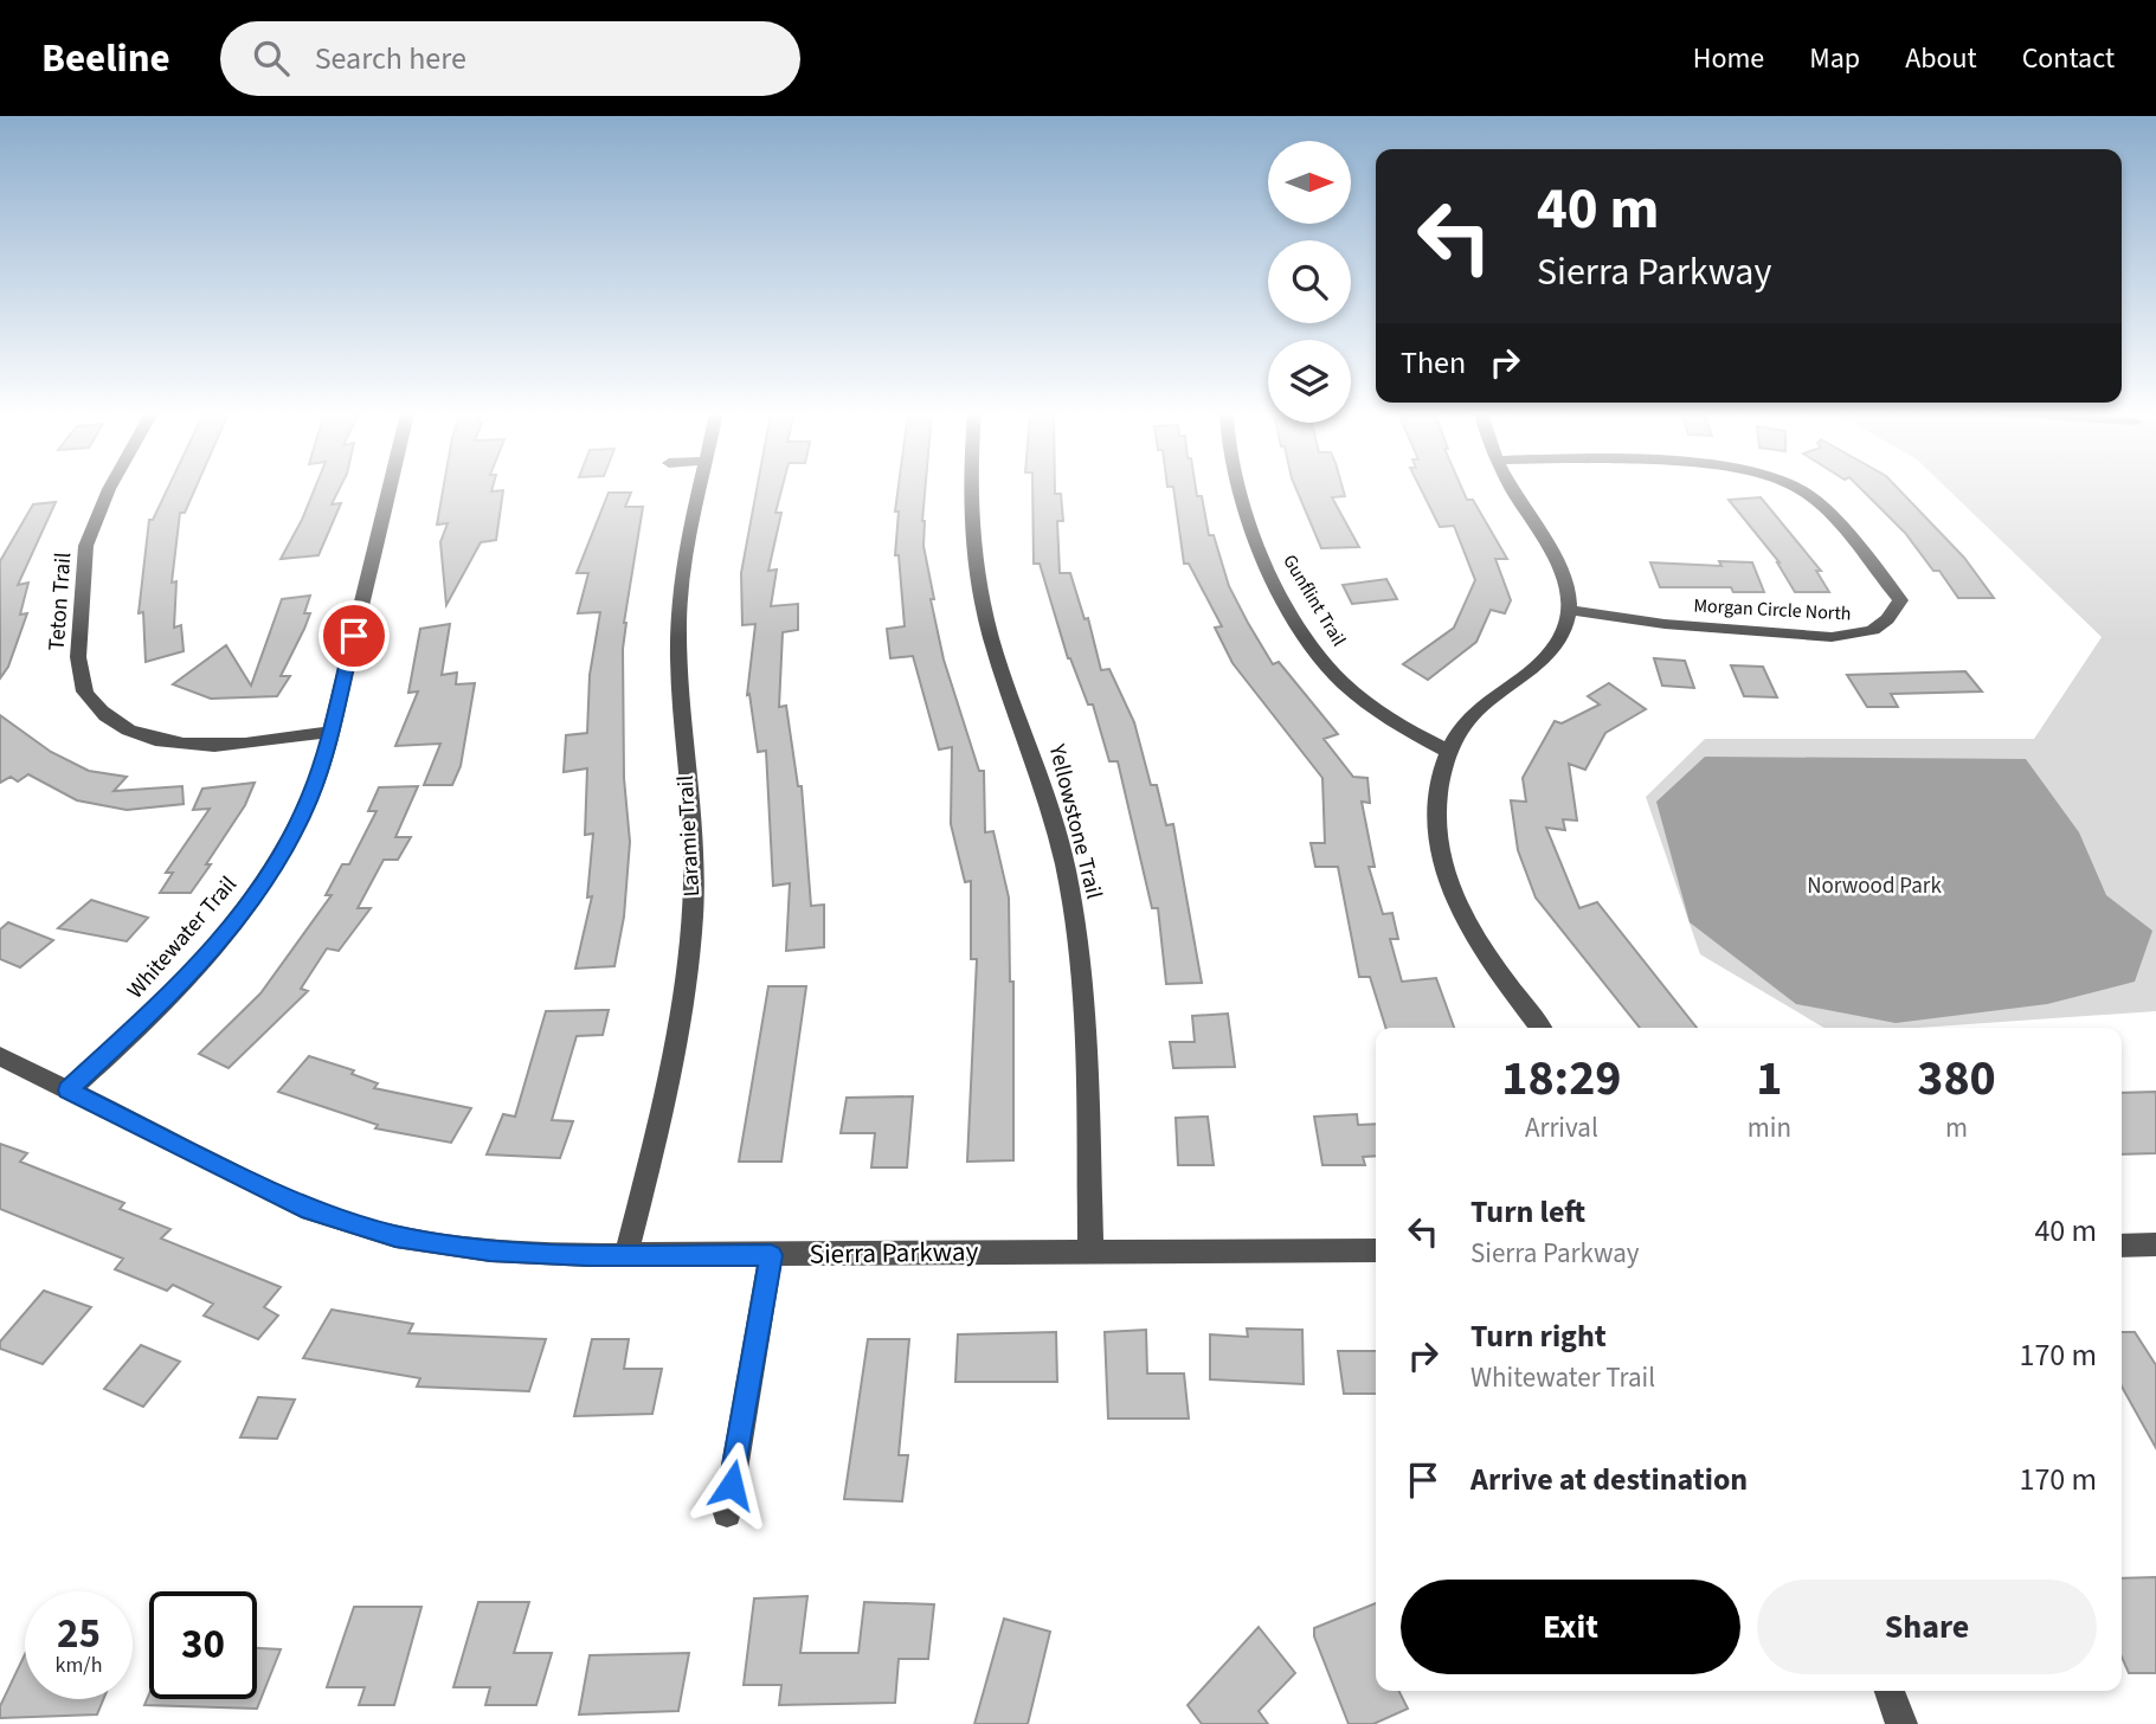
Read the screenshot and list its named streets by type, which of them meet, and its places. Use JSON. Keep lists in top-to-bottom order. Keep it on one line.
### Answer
{"streets":{"street":["Gunflint Trail","Teton Trail","Morgan Circle North","Yellowstone Trail","Laramie Trail","Whitewater Trail","Sierra Parkway"]},"crossings":[["Teton Trail","Whitewater Trail"],["Yellowstone Trail","Sierra Parkway"],["Laramie Trail","Sierra Parkway"],["Whitewater Trail","Sierra Parkway"]],"parks":["Norwood Park"],"north":"right","page":{"header":"Beeline","search":"Search here","nav":["Home","Map","About","Contact"],"turn":["40 m","Sierra Parkway"],"then":"Then","eta":["18:29","Arrival","1","min","380","m"],"list":[{"name":"Turn left","note":"Sierra Parkway","value":"40 m"},{"name":"Turn right","note":"Whitewater Trail","value":"170 m"},{"name":"Arrive at destination","value":"170 m"}],"buttons":["Exit","Share"],"speed":"25 km/h","limit":"30"}}
